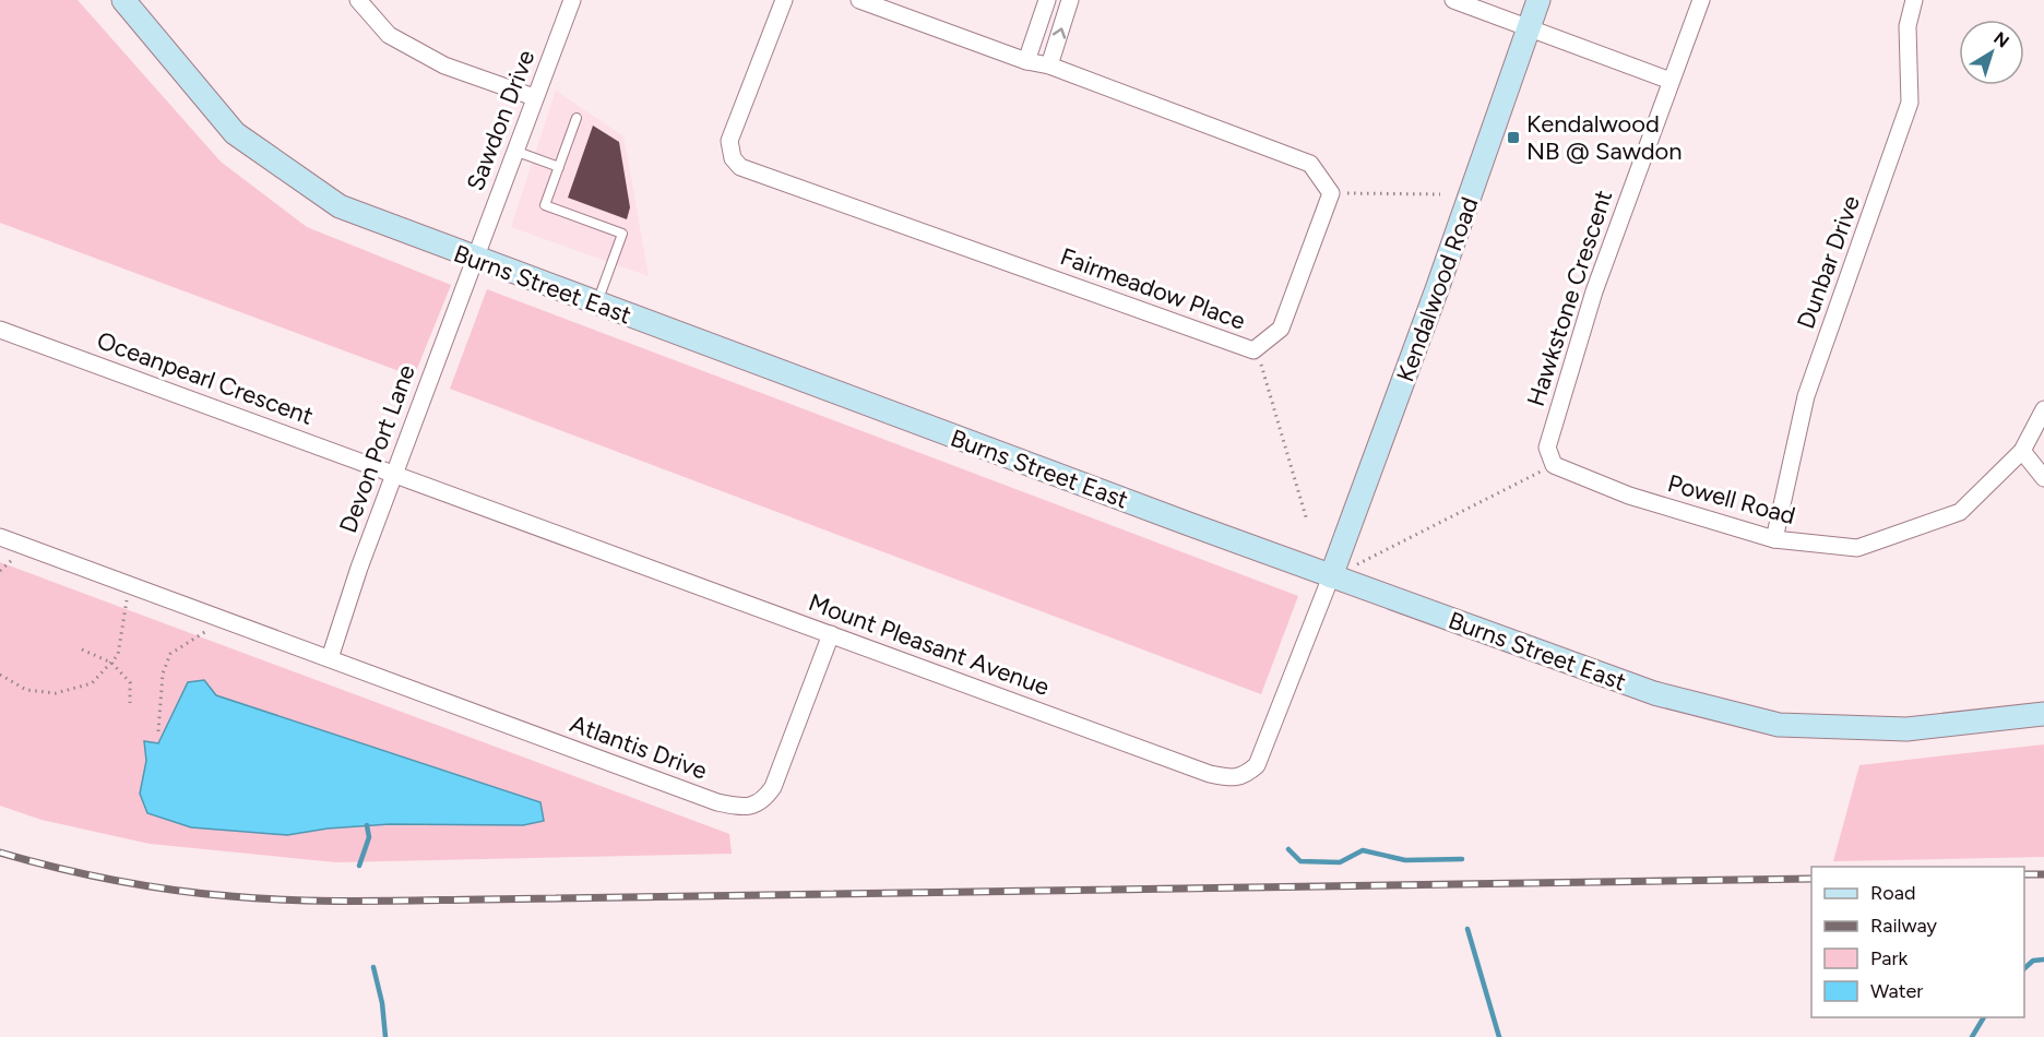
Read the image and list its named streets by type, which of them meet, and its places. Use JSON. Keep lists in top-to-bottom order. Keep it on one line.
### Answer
{"streets":{"street":["Sawdon Drive","Dunbar Drive","Burns Street East","Fairmeadow Place","Kendalwood Road","Hawkstone Crescent","Oceanpearl Crescent","Devon Port Lane","Powell Road","Mount Pleasant Avenue","Atlantis Drive"]},"crossings":[["Sawdon Drive","Burns Street East"],["Sawdon Drive","Devon Port Lane"],["Dunbar Drive","Powell Road"],["Burns Street East","Kendalwood Road"],["Burns Street East","Devon Port Lane"],["Burns Street East","Mount Pleasant Avenue"],["Kendalwood Road","Mount Pleasant Avenue"],["Hawkstone Crescent","Powell Road"],["Oceanpearl Crescent","Devon Port Lane"],["Oceanpearl Crescent","Mount Pleasant Avenue"],["Devon Port Lane","Mount Pleasant Avenue"],["Devon Port Lane","Atlantis Drive"],["Mount Pleasant Avenue","Atlantis Drive"]],"places":{"transit":["Kendalwood NB @ Sawdon"]},"legend":["Road","Railway","Park","Water"],"north":"top right"}
